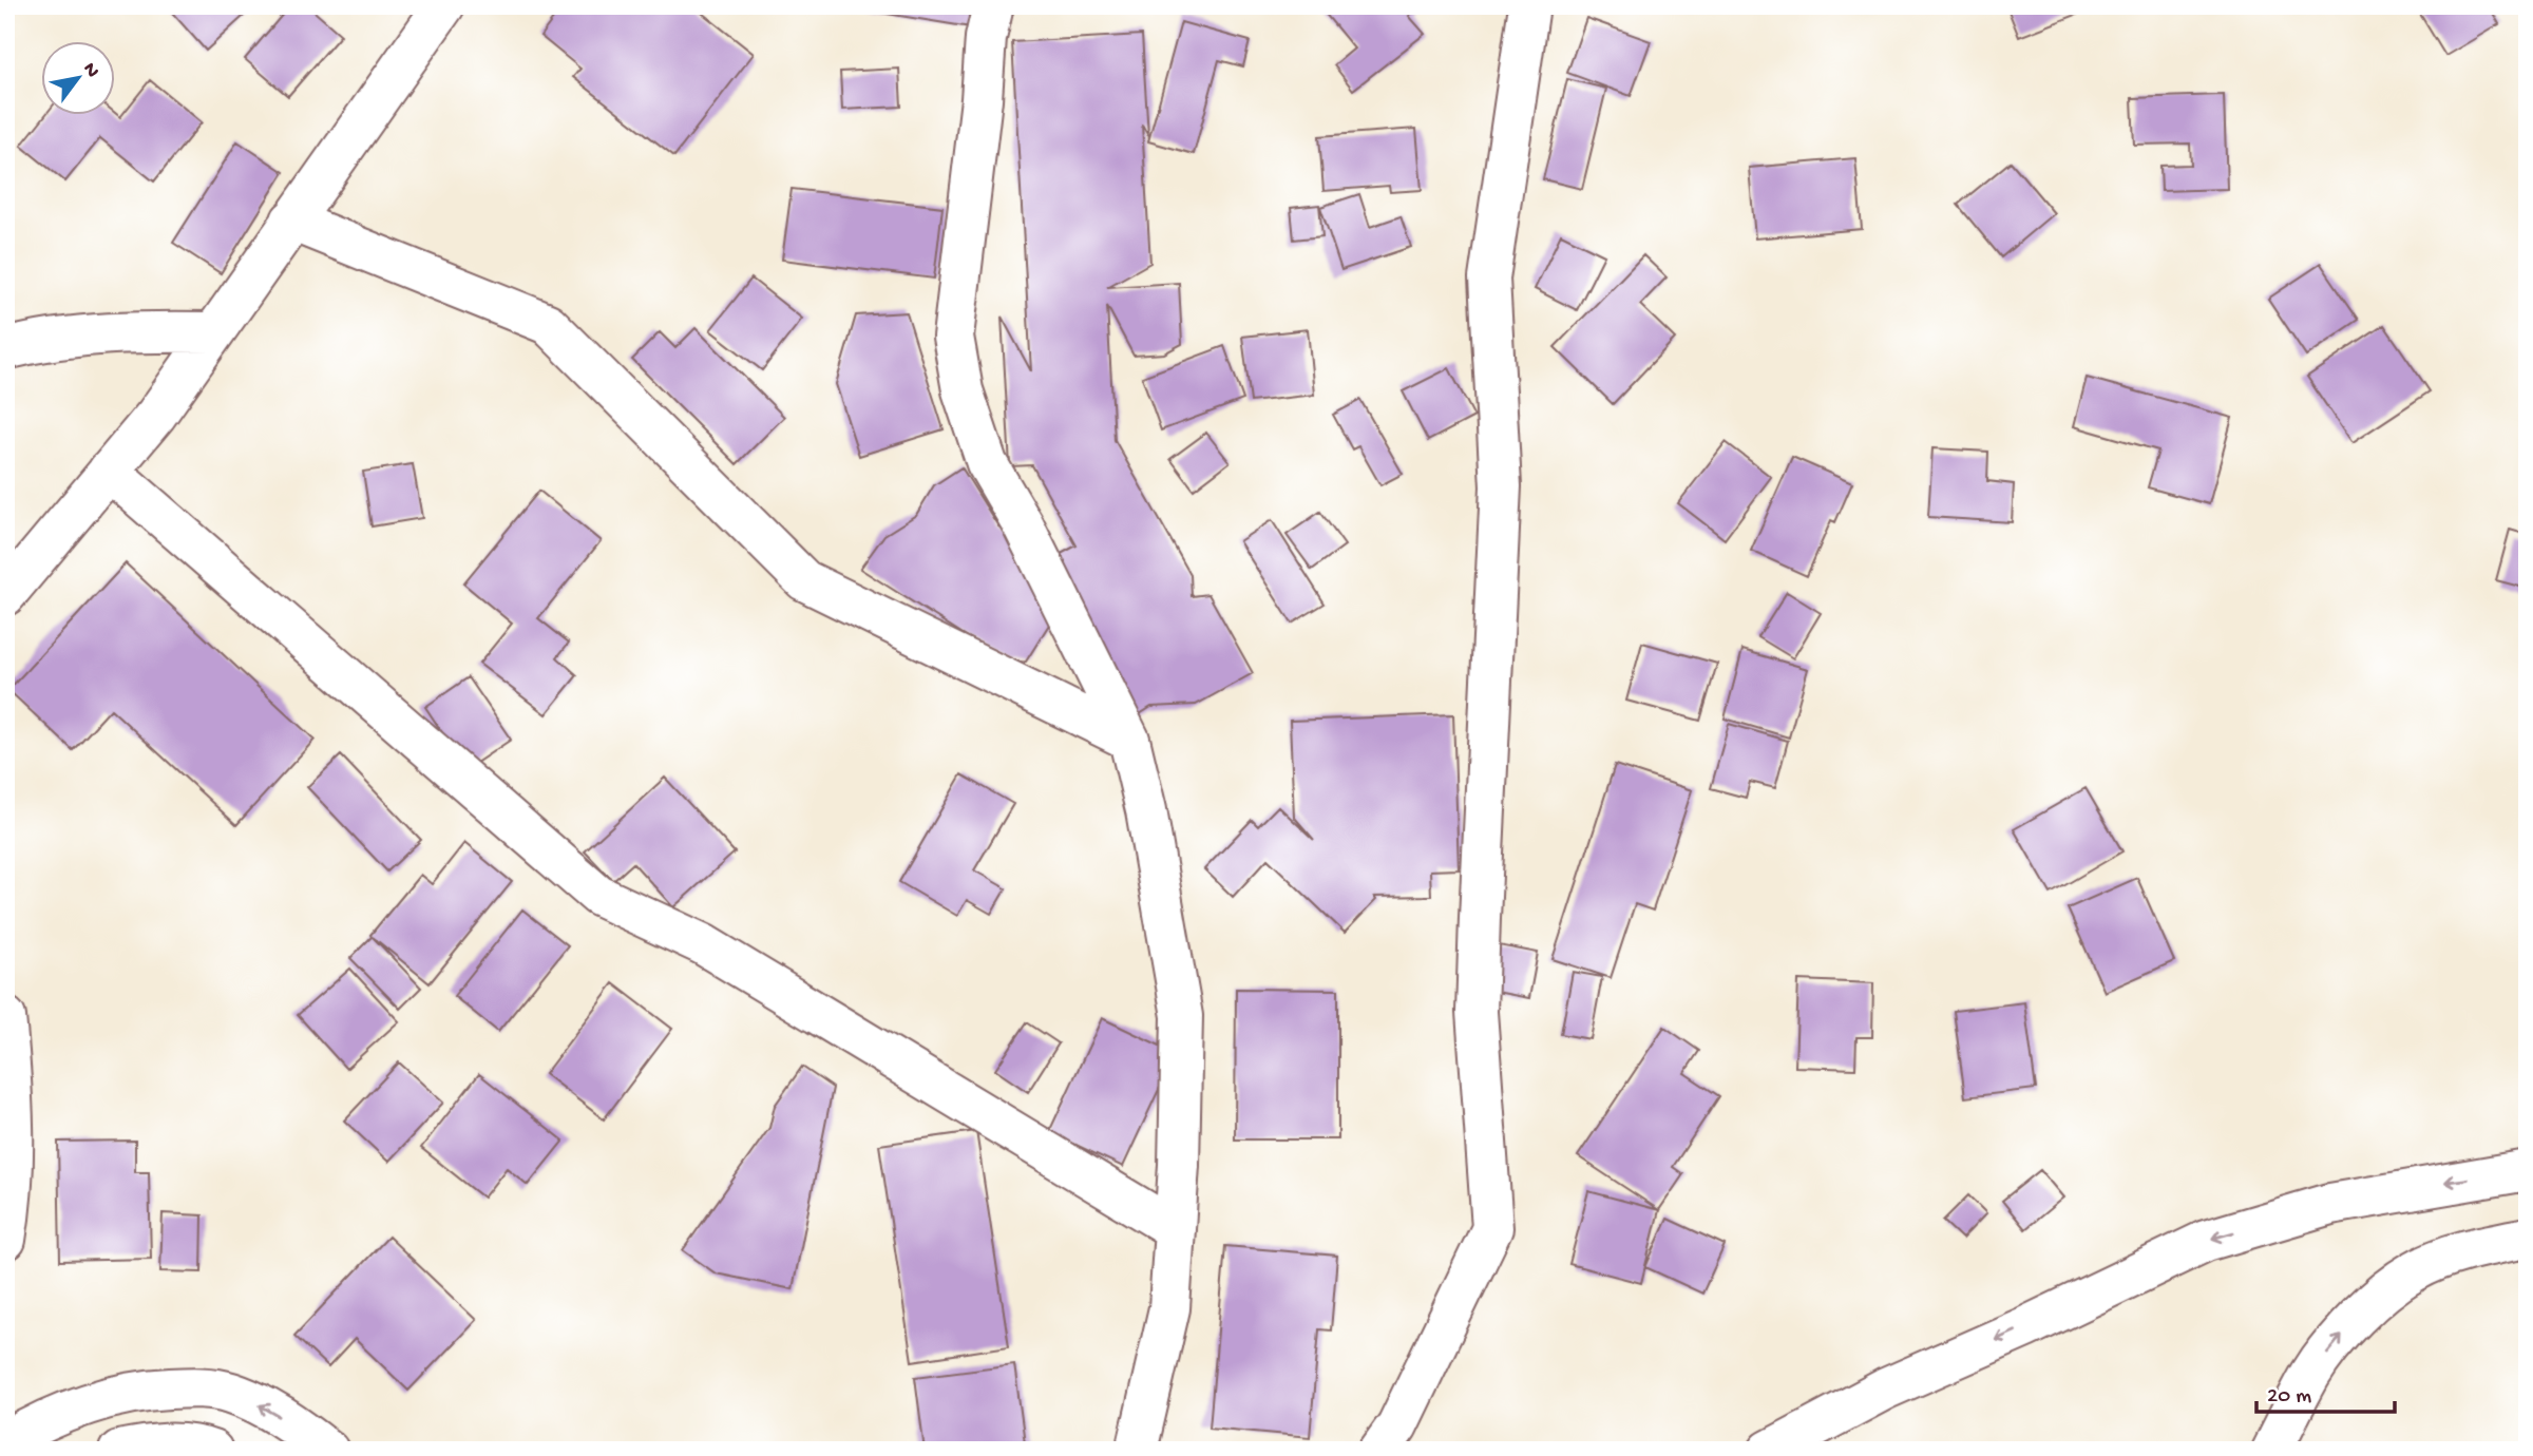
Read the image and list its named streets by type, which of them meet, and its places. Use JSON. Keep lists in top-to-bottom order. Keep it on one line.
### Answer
{"scale_bar":"20 m","north":"top right"}
